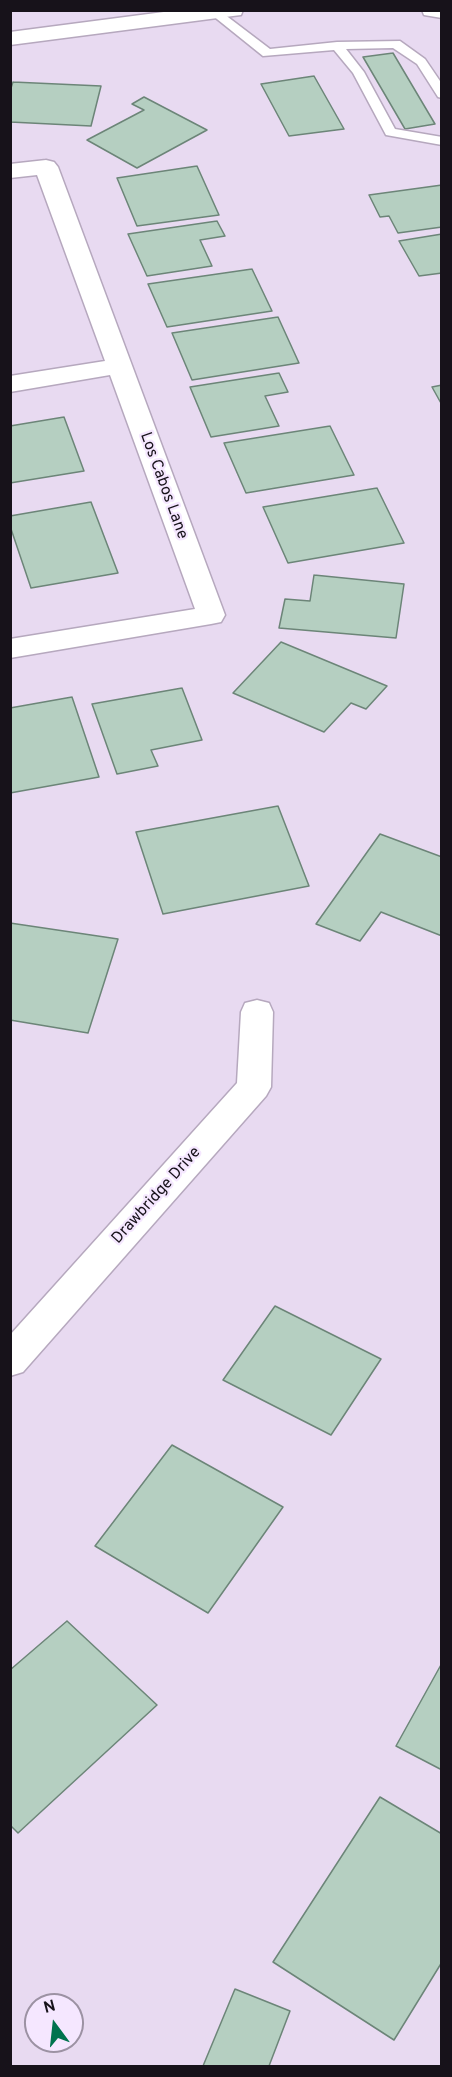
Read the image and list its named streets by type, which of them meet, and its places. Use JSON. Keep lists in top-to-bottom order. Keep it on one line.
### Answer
{"streets":{"street":["Los Cabos Lane","Drawbridge Drive"]},"north":"top"}
